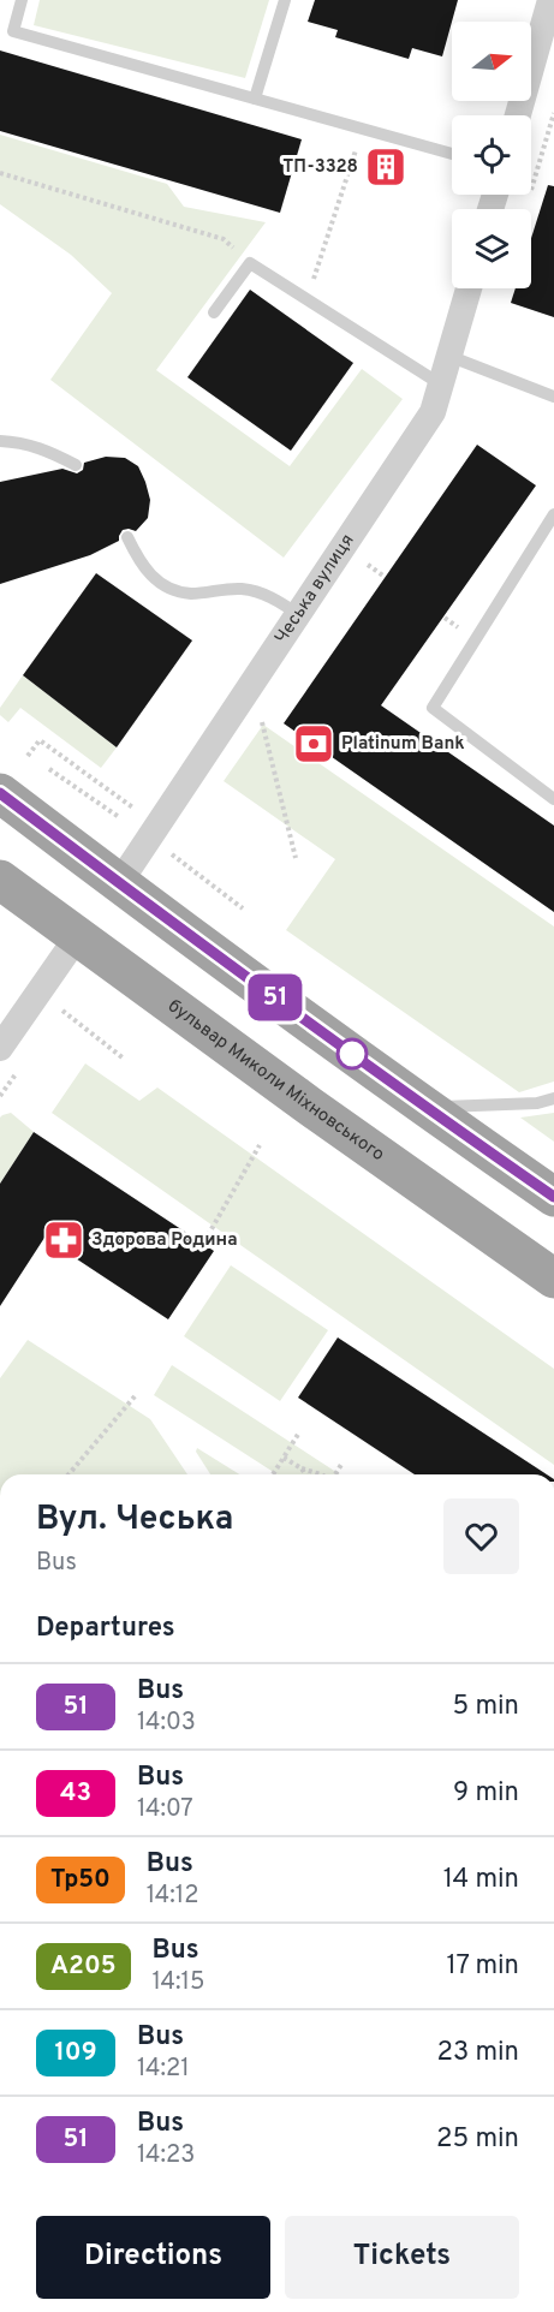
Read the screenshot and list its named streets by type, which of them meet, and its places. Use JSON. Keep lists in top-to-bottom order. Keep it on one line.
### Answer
{"streets":{"highway":["бульвар Миколи Міхновського"],"street":["Чеська вулиця"]},"places":{"building":["ТП-3328"],"bank":["Platinum Bank"],"pharmacy":["Здорова Родина"]},"lines":["bus line 51"],"north":"right","page":{"on_map":"51","heading":[["Вул. Чеська","Bus"],"Departures"],"list":[{"mark":"51","name":"Bus","note":"14:03","value":"5 min"},{"mark":"43","name":"Bus","note":"14:07","value":"9 min"},{"mark":"Тр50","name":"Bus","note":"14:12","value":"14 min"},{"mark":"А205","name":"Bus","note":"14:15","value":"17 min"},{"mark":"109","name":"Bus","note":"14:21","value":"23 min"},{"mark":"51","name":"Bus","note":"14:23","value":"25 min"}],"buttons":["Directions","Tickets"]}}
